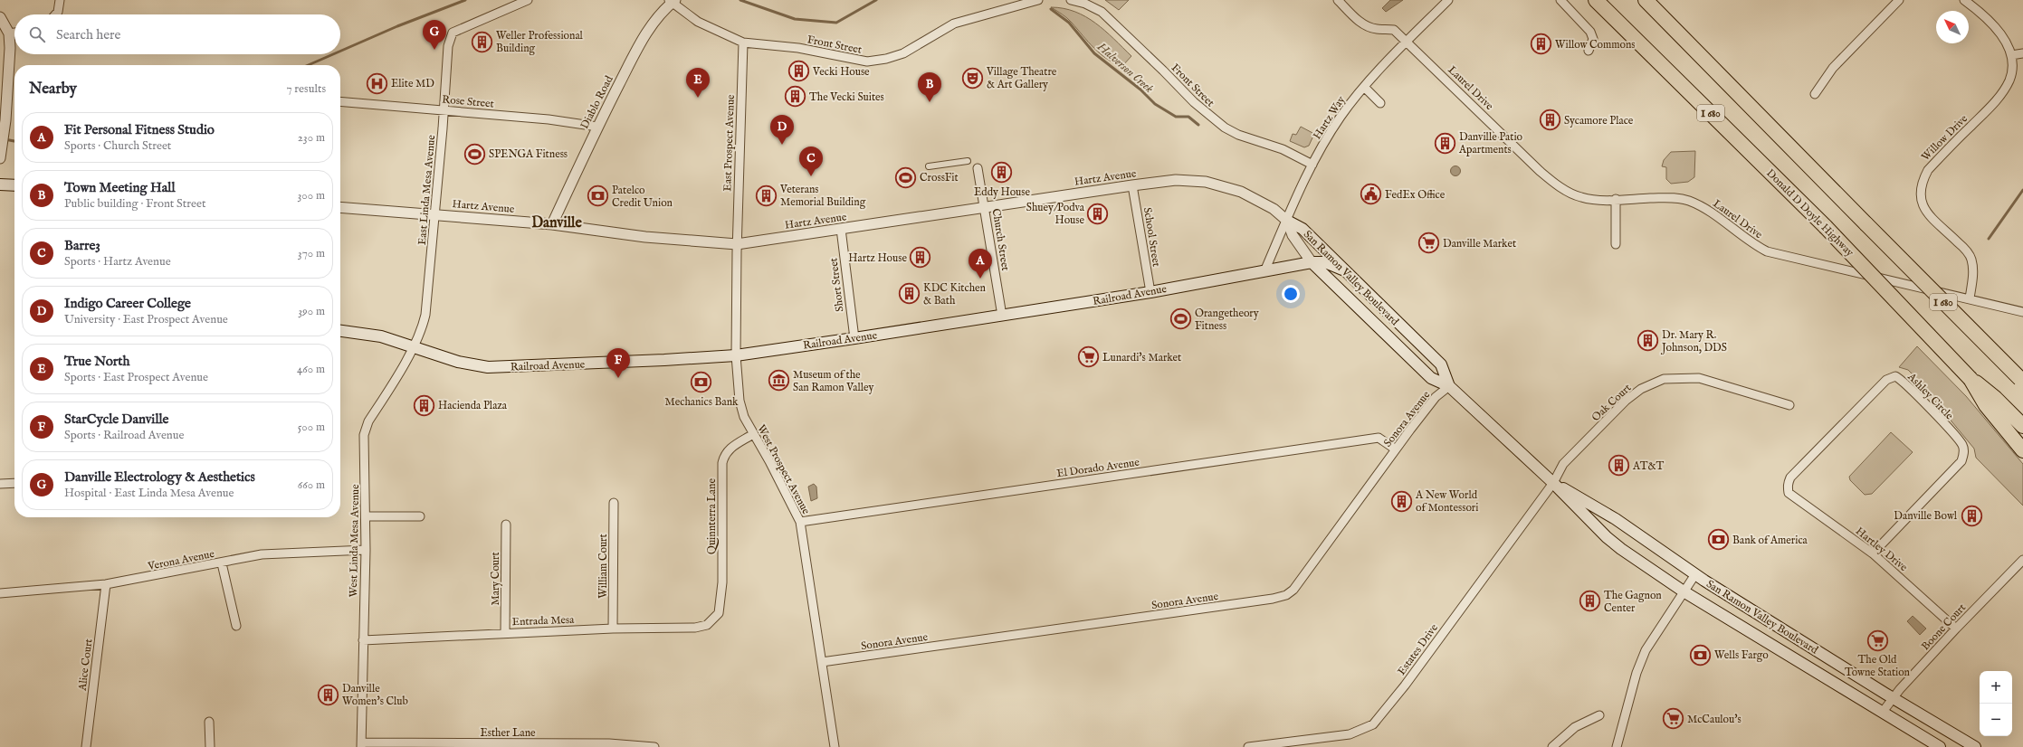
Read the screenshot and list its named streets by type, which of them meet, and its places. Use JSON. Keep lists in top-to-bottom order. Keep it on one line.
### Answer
{"streets":{"highway":["I 680","Donald D Doyle Highway"],"main road":["San Ramon Valley Boulevard","Railroad Avenue"],"street":["Front Street","Laurel Drive","Rose Street","Diablo Road","Hartz Way","Willow Drive","East Prospect Avenue","Hartz Avenue","East Linda Mesa Avenue","School Street","Church Street","Short Street","Ashley Circle","Oak Court","Sonora Avenue","El Dorado Avenue","West Prospect Avenue","Quinnterra Lane","West Linda Mesa Avenue","Hartley Drive","Verona Avenue","William Court","Mary Court","Entrada Mesa","Boone Court","Estates Drive","Alice Court","Esther Lane"]},"crossings":[["Front Street","Diablo Road"],["Front Street","Hartz Way"],["Front Street","East Prospect Avenue"],["Laurel Drive","Hartz Way"],["Laurel Drive","Willow Drive"],["Rose Street","Diablo Road"],["Rose Street","East Linda Mesa Avenue"],["Diablo Road","Hartz Avenue"],["Hartz Way","Hartz Avenue"],["Hartz Way","San Ramon Valley Boulevard"],["Hartz Way","Railroad Avenue"],["East Prospect Avenue","Hartz Avenue"],["East Prospect Avenue","West Prospect Avenue"],["Hartz Avenue","East Linda Mesa Avenue"],["Hartz Avenue","School Street"],["Hartz Avenue","Church Street"],["Hartz Avenue","San Ramon Valley Boulevard"],["Hartz Avenue","Short Street"],["Hartz Avenue","West Prospect Avenue"],["East Linda Mesa Avenue","Railroad Avenue"],["East Linda Mesa Avenue","West Linda Mesa Avenue"],["School Street","Railroad Avenue"],["Church Street","Railroad Avenue"],["San Ramon Valley Boulevard","Railroad Avenue"],["San Ramon Valley Boulevard","Oak Court"],["San Ramon Valley Boulevard","Sonora Avenue"],["San Ramon Valley Boulevard","Boone Court"],["San Ramon Valley Boulevard","Estates Drive"],["Short Street","Railroad Avenue"],["Railroad Avenue","West Prospect Avenue"],["Railroad Avenue","West Linda Mesa Avenue"],["Ashley Circle","Hartley Drive"],["Oak Court","Estates Drive"],["Sonora Avenue","El Dorado Avenue"],["Sonora Avenue","West Prospect Avenue"],["El Dorado Avenue","West Prospect Avenue"],["West Prospect Avenue","Quinnterra Lane"],["Quinnterra Lane","Entrada Mesa"],["West Linda Mesa Avenue","Verona Avenue"],["West Linda Mesa Avenue","Entrada Mesa"],["West Linda Mesa Avenue","Esther Lane"],["Hartley Drive","Boone Court"],["Verona Avenue","Alice Court"],["William Court","Entrada Mesa"],["Mary Court","Entrada Mesa"]],"districts":["Danville"],"water":["Halverson Creek"],"places":{"building":["Weller Professional Building","Willow Commons","Vecki House","The Vecki Suites","Sycamore Place","Danville Patio Apartments","Eddy House","Veterans Memorial Building","Shuey/Podva House","Hartz House","KDC Kitchen & Bath","Dr. Mary R. Johnson, DDS","Hacienda Plaza","AT&T","A New World of Montessori","Danville Bowl","The Gagnon Center","Danville Women's Club"],"theatre":["Village Theatre & Art Gallery"],"hospital":["Elite MD"],"sports":["SPENGA Fitness","CrossFit","Orangetheory Fitness"],"public building":["FedEx Office"],"bank":["Patelco Credit Union","Mechanics Bank","Bank of America","Wells Fargo"],"supermarket":["Danville Market","Lunardi's Market","The Old Towne Station","McCaulou's"],"museum":["Museum of the San Ramon Valley"]},"north":"top left","page":{"search":"Search here","pins":["G","E","B","D","C","A","F"],"heading":["Nearby","7 results"],"list":[{"mark":"A","name":"Fit Personal Fitness Studio","note":"Sports · Church Street","value":"230 m"},{"mark":"B","name":"Town Meeting Hall","note":"Public building · Front Street","value":"300 m"},{"mark":"C","name":"Barre3","note":"Sports · Hartz Avenue","value":"370 m"},{"mark":"D","name":"Indigo Career College","note":"University · East Prospect Avenue","value":"390 m"},{"mark":"E","name":"True North","note":"Sports · East Prospect Avenue","value":"460 m"},{"mark":"F","name":"StarCycle Danville","note":"Sports · Railroad Avenue","value":"500 m"},{"mark":"G","name":"Danville Electrology & Aesthetics","note":"Hospital · East Linda Mesa Avenue","value":"660 m"}],"map_buttons":["+","−"]}}
